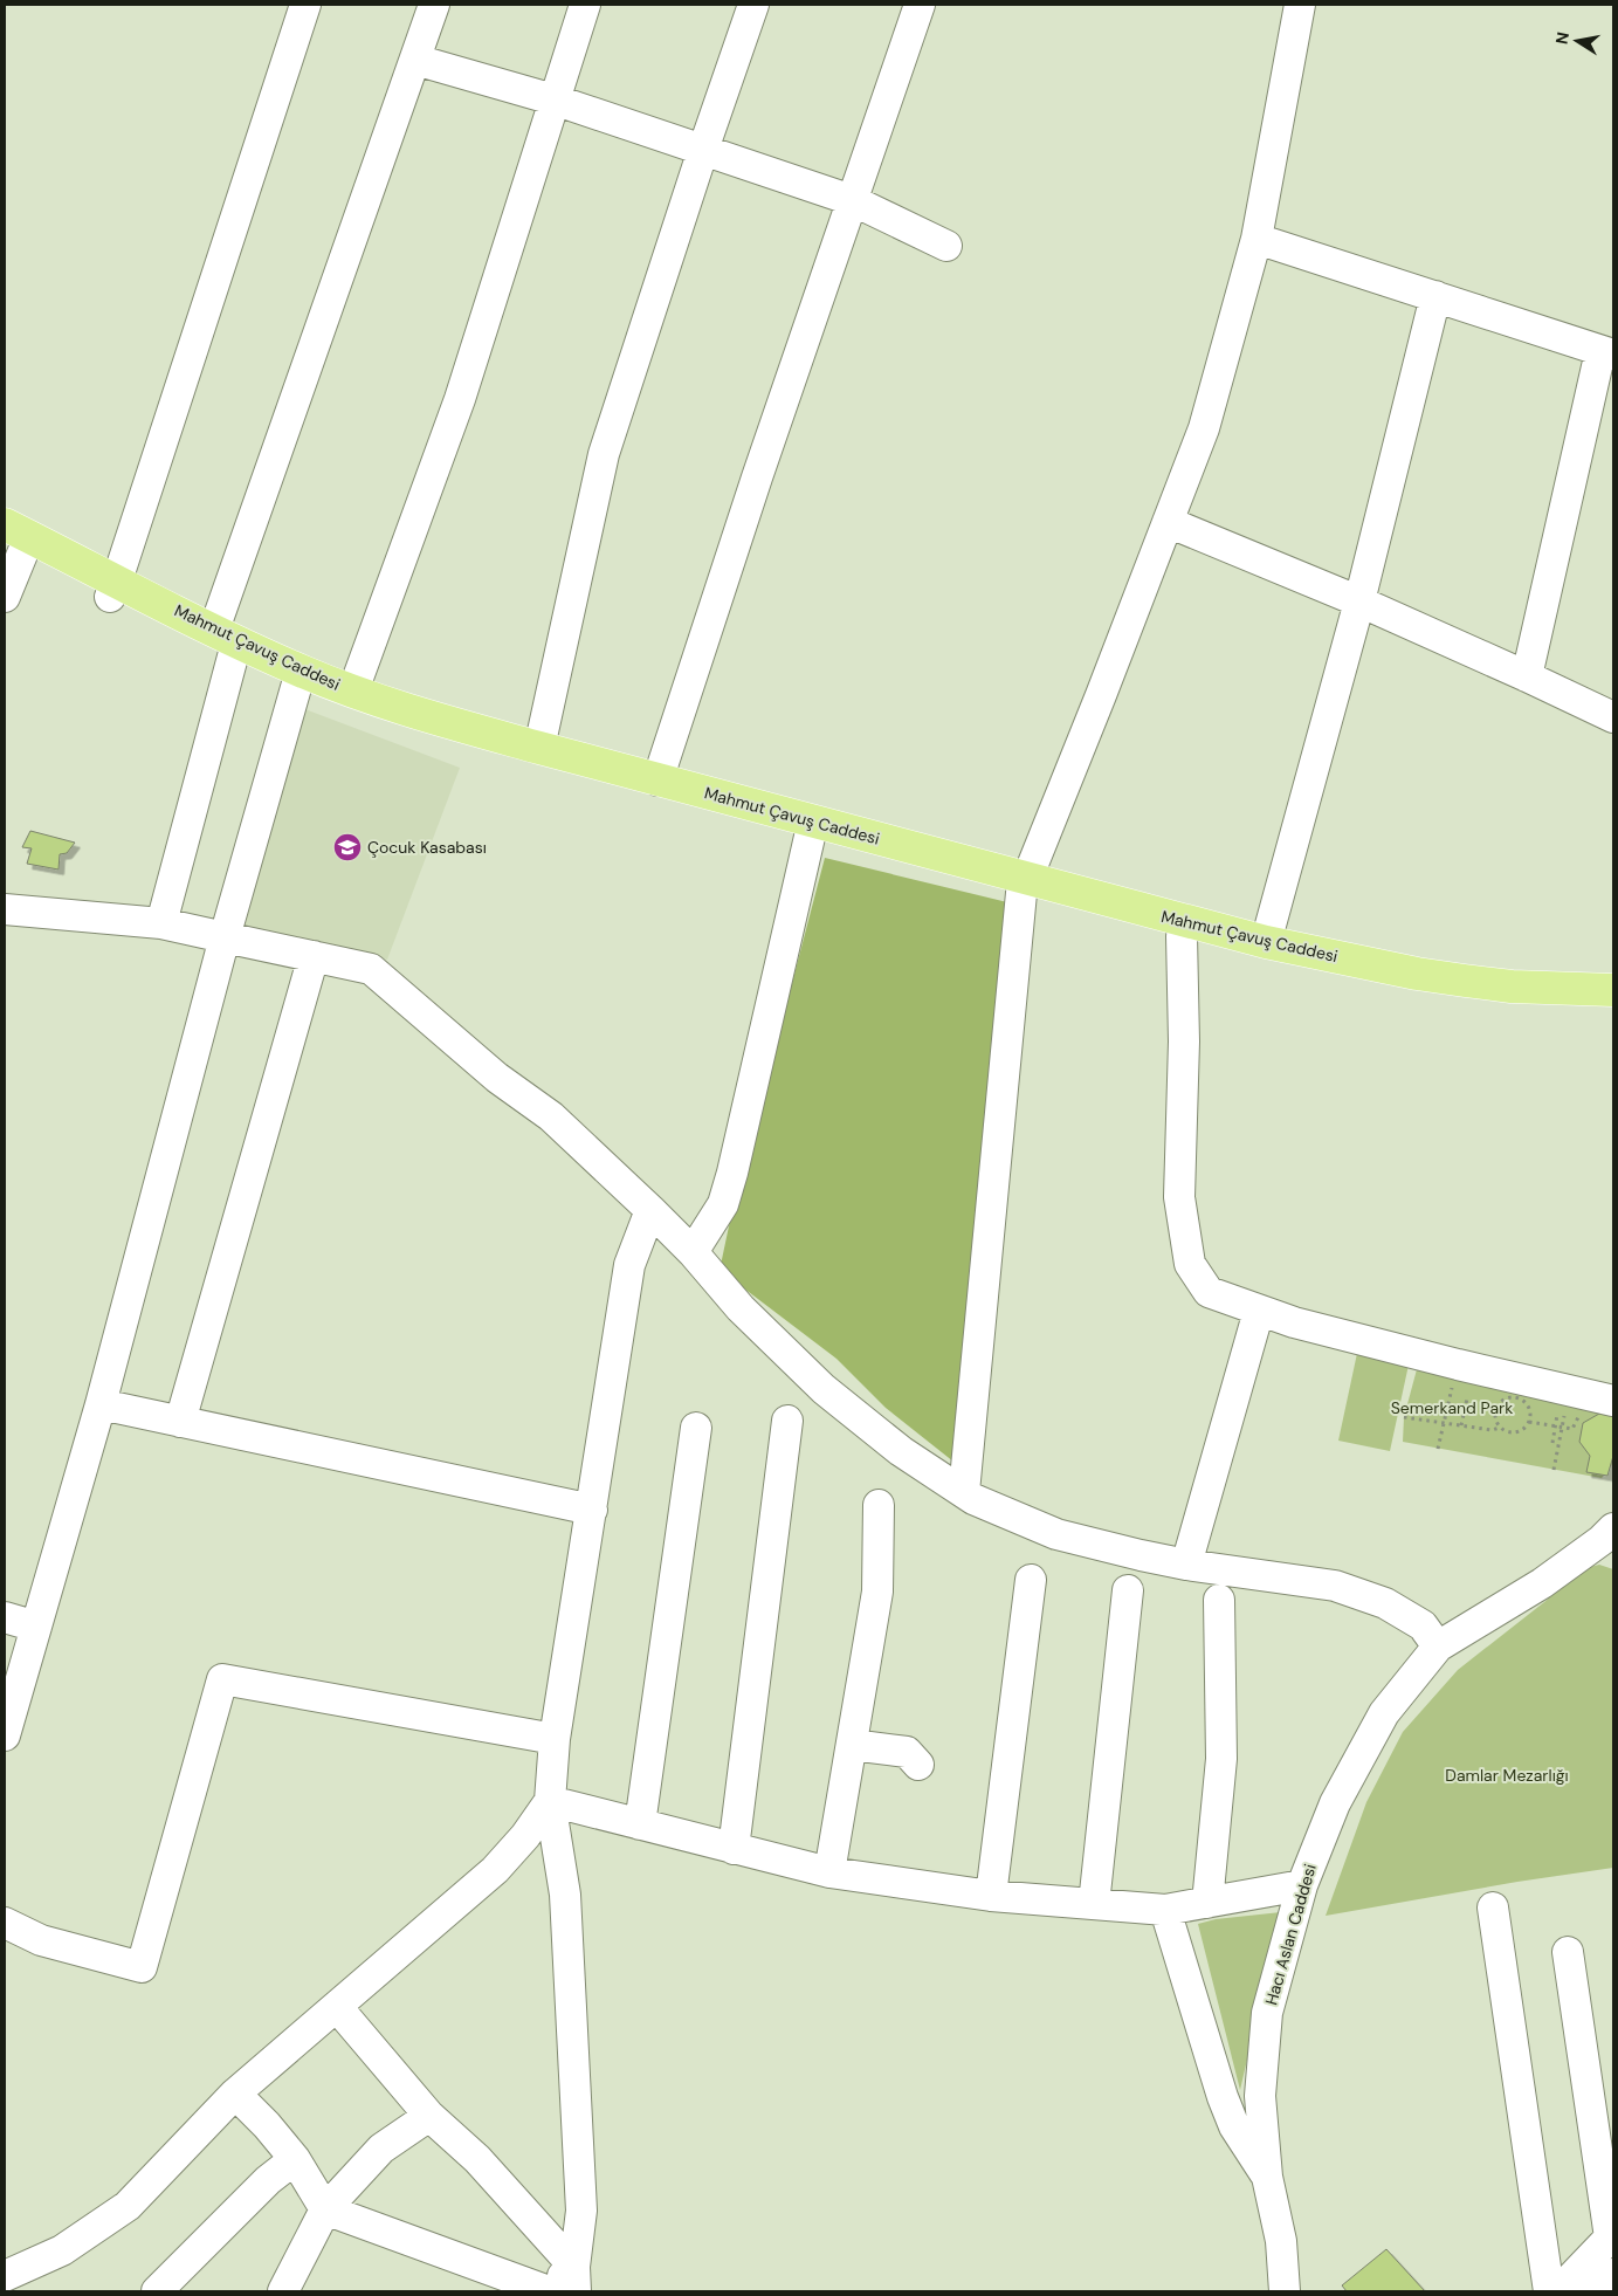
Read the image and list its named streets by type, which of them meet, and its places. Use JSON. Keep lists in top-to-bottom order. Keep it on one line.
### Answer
{"streets":{"main road":["Mahmut Çavuş Caddesi"],"street":["Hacı Aslan Caddesi"]},"parks":["Semerkand Park","Damlar Mezarlığı"],"places":{"school or university":["Çocuk Kasabası"]},"north":"left"}
